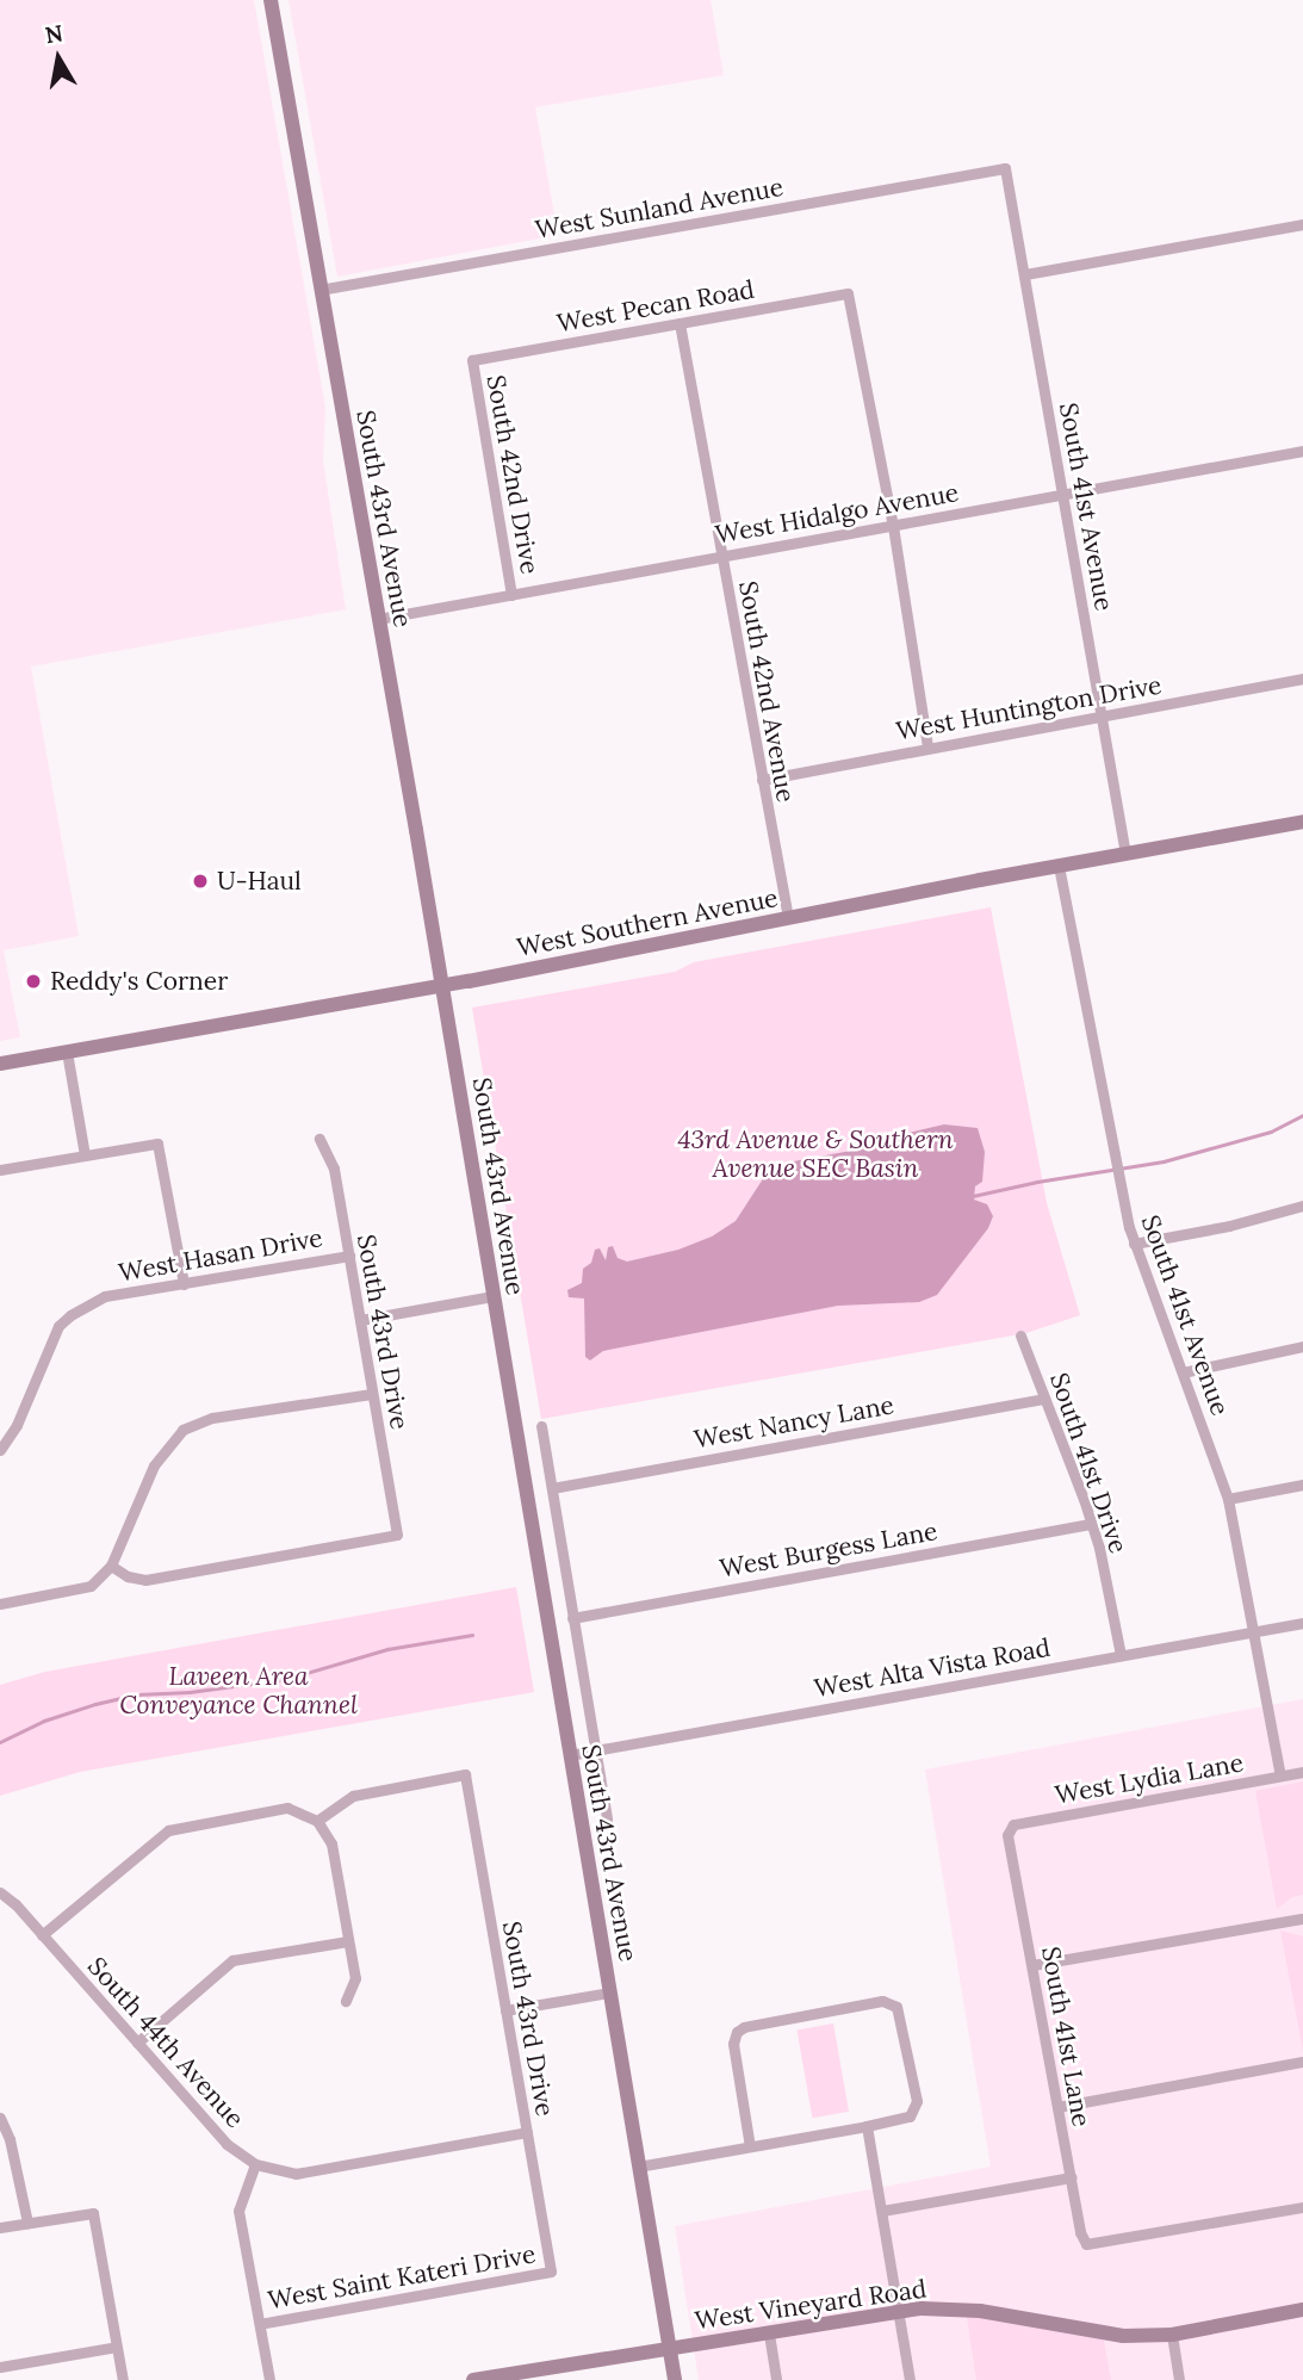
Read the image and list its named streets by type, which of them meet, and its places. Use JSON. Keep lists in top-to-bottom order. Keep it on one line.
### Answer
{"streets":{"main road":["South 43rd Avenue","West Southern Avenue","West Vineyard Road"],"street":["West Sunland Avenue","West Pecan Road","South 42nd Drive","South 41st Avenue","West Hidalgo Avenue","South 42nd Avenue","West Huntington Drive","West Hasan Drive","South 43rd Drive","West Nancy Lane","South 41st Drive","West Burgess Lane","West Alta Vista Road","West Lydia Lane","South 41st Lane","South 44th Avenue","West Saint Kateri Drive"]},"crossings":[["West Sunland Avenue","South 41st Avenue"],["West Sunland Avenue","South 43rd Avenue"],["West Pecan Road","South 42nd Drive"],["West Pecan Road","West Hidalgo Avenue"],["West Pecan Road","South 42nd Avenue"],["South 42nd Drive","West Hidalgo Avenue"],["South 41st Avenue","West Hidalgo Avenue"],["South 41st Avenue","West Huntington Drive"],["South 41st Avenue","West Southern Avenue"],["South 41st Avenue","West Alta Vista Road"],["South 41st Avenue","West Lydia Lane"],["West Hidalgo Avenue","South 43rd Avenue"],["West Hidalgo Avenue","South 42nd Avenue"],["South 43rd Avenue","West Southern Avenue"],["South 43rd Avenue","West Nancy Lane"],["South 43rd Avenue","West Burgess Lane"],["South 43rd Avenue","West Alta Vista Road"],["South 43rd Avenue","West Vineyard Road"],["South 42nd Avenue","West Huntington Drive"],["South 42nd Avenue","West Southern Avenue"],["West Hasan Drive","South 43rd Drive"],["South 43rd Drive","West Saint Kateri Drive"],["West Nancy Lane","South 41st Drive"],["South 41st Drive","West Burgess Lane"],["South 41st Drive","West Alta Vista Road"],["West Lydia Lane","South 41st Lane"]],"parks":["43rd Avenue & Southern Avenue SEC Basin","Laveen Area Conveyance Channel"],"places":["U-Haul","Reddy's Corner"],"north":"top"}
